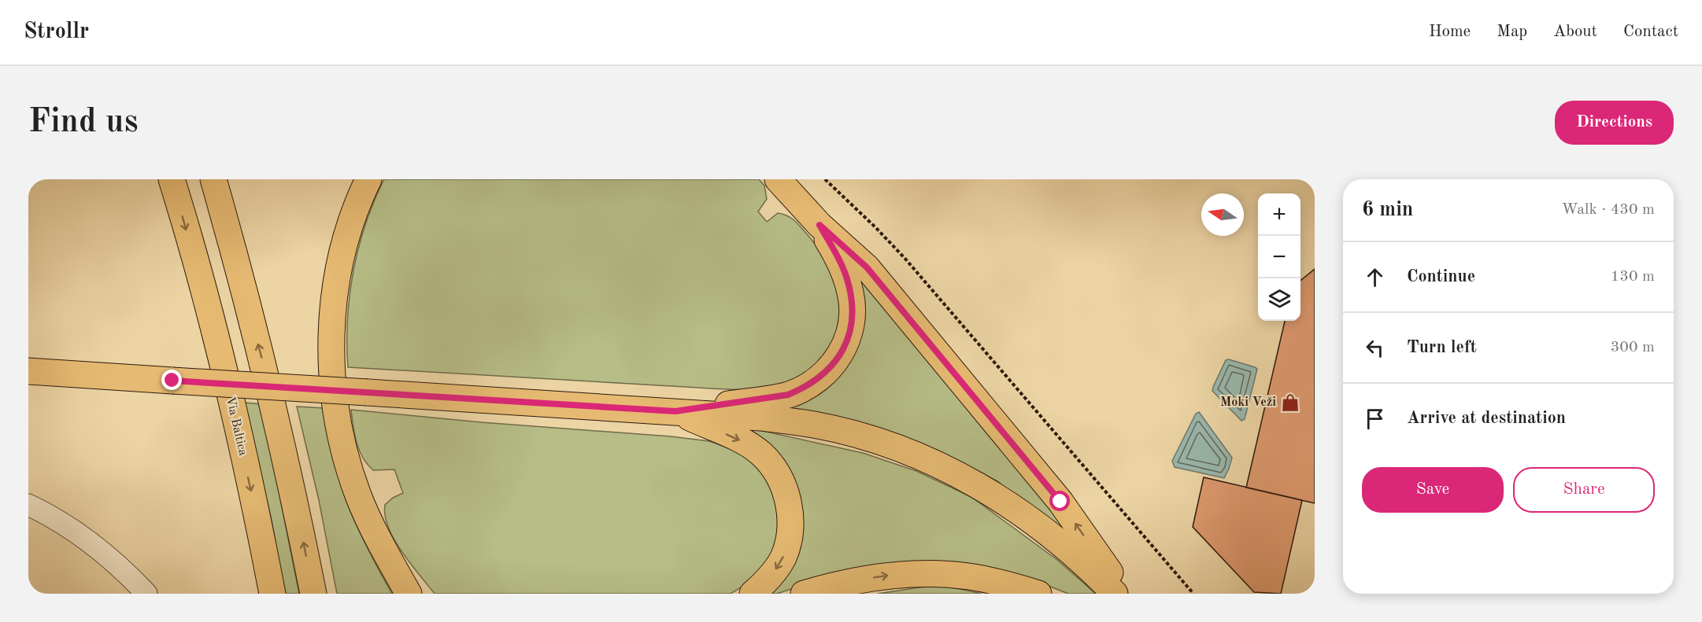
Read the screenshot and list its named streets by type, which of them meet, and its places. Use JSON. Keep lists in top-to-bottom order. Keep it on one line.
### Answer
{"streets":{"main road":["Via Baltica"]},"places":{"shop":["Moki Veži"]},"north":"left","page":{"header":"Strollr","nav":["Home","Map","About","Contact"],"buttons":["Directions",["Save","Share"]],"title":"Find us","heading":["6 min","Walk · 430 m"],"map_buttons":["+","−"],"list":[["Continue","130 m"],["Turn left","300 m"],"Arrive at destination"]}}
